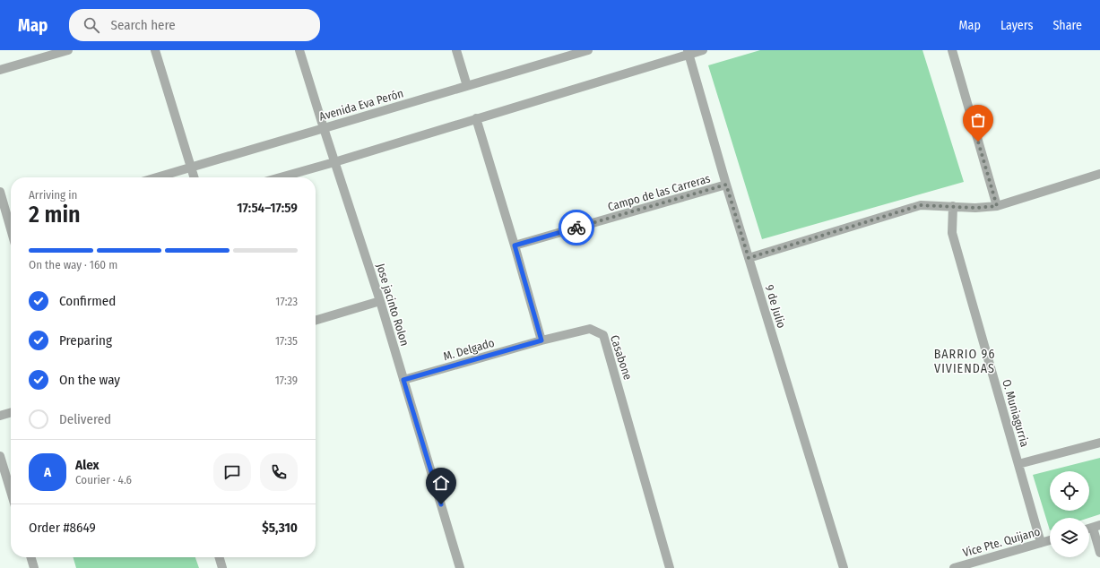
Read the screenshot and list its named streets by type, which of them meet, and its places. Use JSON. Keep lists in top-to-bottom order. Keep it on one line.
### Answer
{"streets":{"street":["Avenida Eva Perón","Campo de las Carreras","Jose jacinto Rolon","9 de Julio","M. Delgado","Casabone","O. Muniagurria","Vice Pte. Quijano"]},"crossings":[["Avenida Eva Perón","Jose jacinto Rolon"],["Campo de las Carreras","9 de Julio"],["Jose jacinto Rolon","M. Delgado"],["M. Delgado","Casabone"],["O. Muniagurria","Vice Pte. Quijano"]],"districts":["BARRIO 96 VIVIENDAS"],"page":{"header":"Map","search":"Search here","nav":["Map","Layers","Share"],"heading":["2 min","Arriving in","17:54–17:59"],"panel":["Alex","Courier · 4.6","Order #8649","$5,310"],"bar":"On the way · 160 m","list":[["Confirmed","17:23"],["Preparing","17:35"],["On the way","17:39"],"Delivered"],"round":"A"}}
